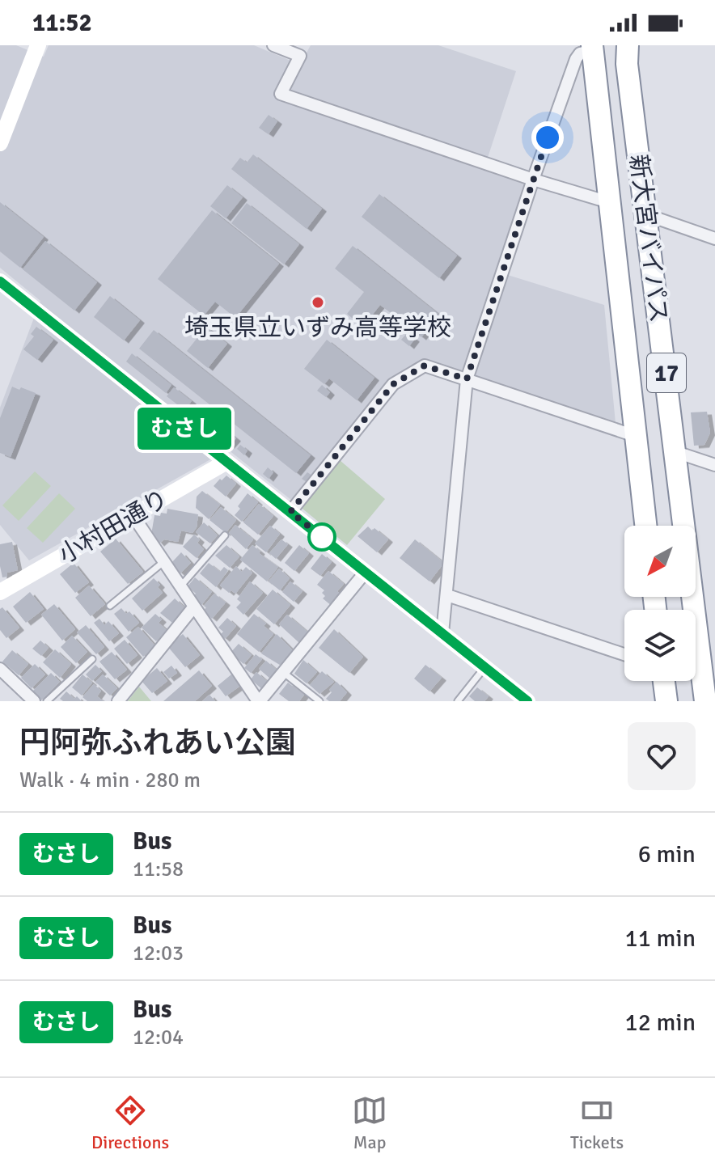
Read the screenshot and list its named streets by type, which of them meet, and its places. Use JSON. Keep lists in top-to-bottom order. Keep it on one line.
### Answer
{"streets":{"highway":["新大宮バイパス","17"],"street":["小村田通り"]},"places":["埼玉県立いずみ高等学校"],"lines":["bus line むさし"],"north":"bottom left","page":{"status":"11:52","on_map":"むさし","heading":["円阿弥ふれあい公園","Walk · 4 min · 280 m"],"list":[{"mark":"むさし","name":"Bus","note":"11:58","value":"6 min"},{"mark":"むさし","name":"Bus","note":"12:03","value":"11 min"},{"mark":"むさし","name":"Bus","note":"12:04","value":"12 min"}],"tabs":["Directions","Map","Tickets"]}}
